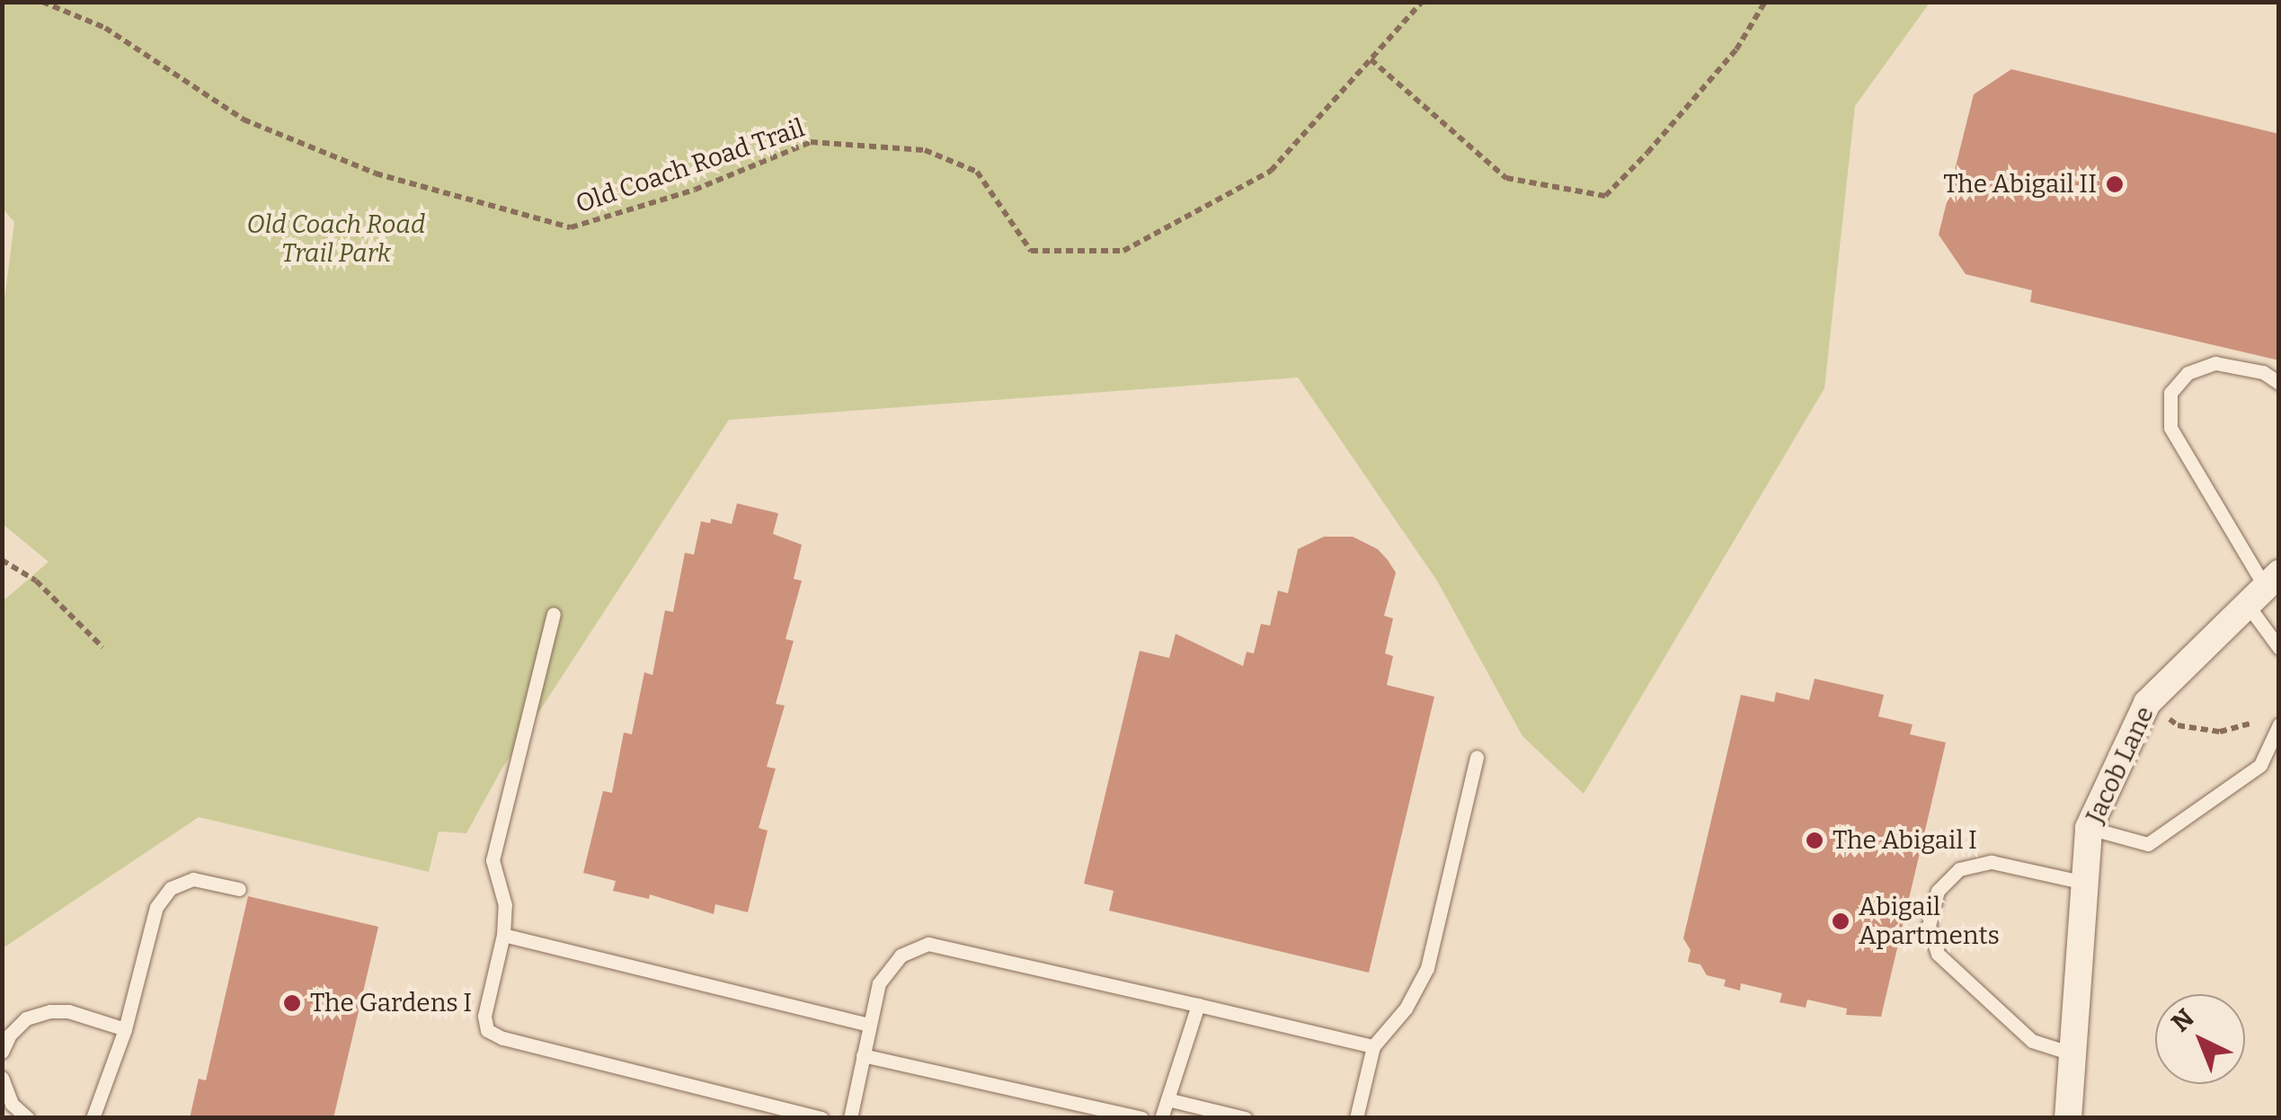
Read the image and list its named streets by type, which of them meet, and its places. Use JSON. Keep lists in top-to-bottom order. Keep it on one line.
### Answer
{"streets":{"street":["Jacob Lane"],"path":["Old Coach Road Trail"]},"parks":["Old Coach Road Trail Park"],"places":["The Abigail II","The Abigail I","Abigail Apartments","The Gardens I"],"north":"top left"}
